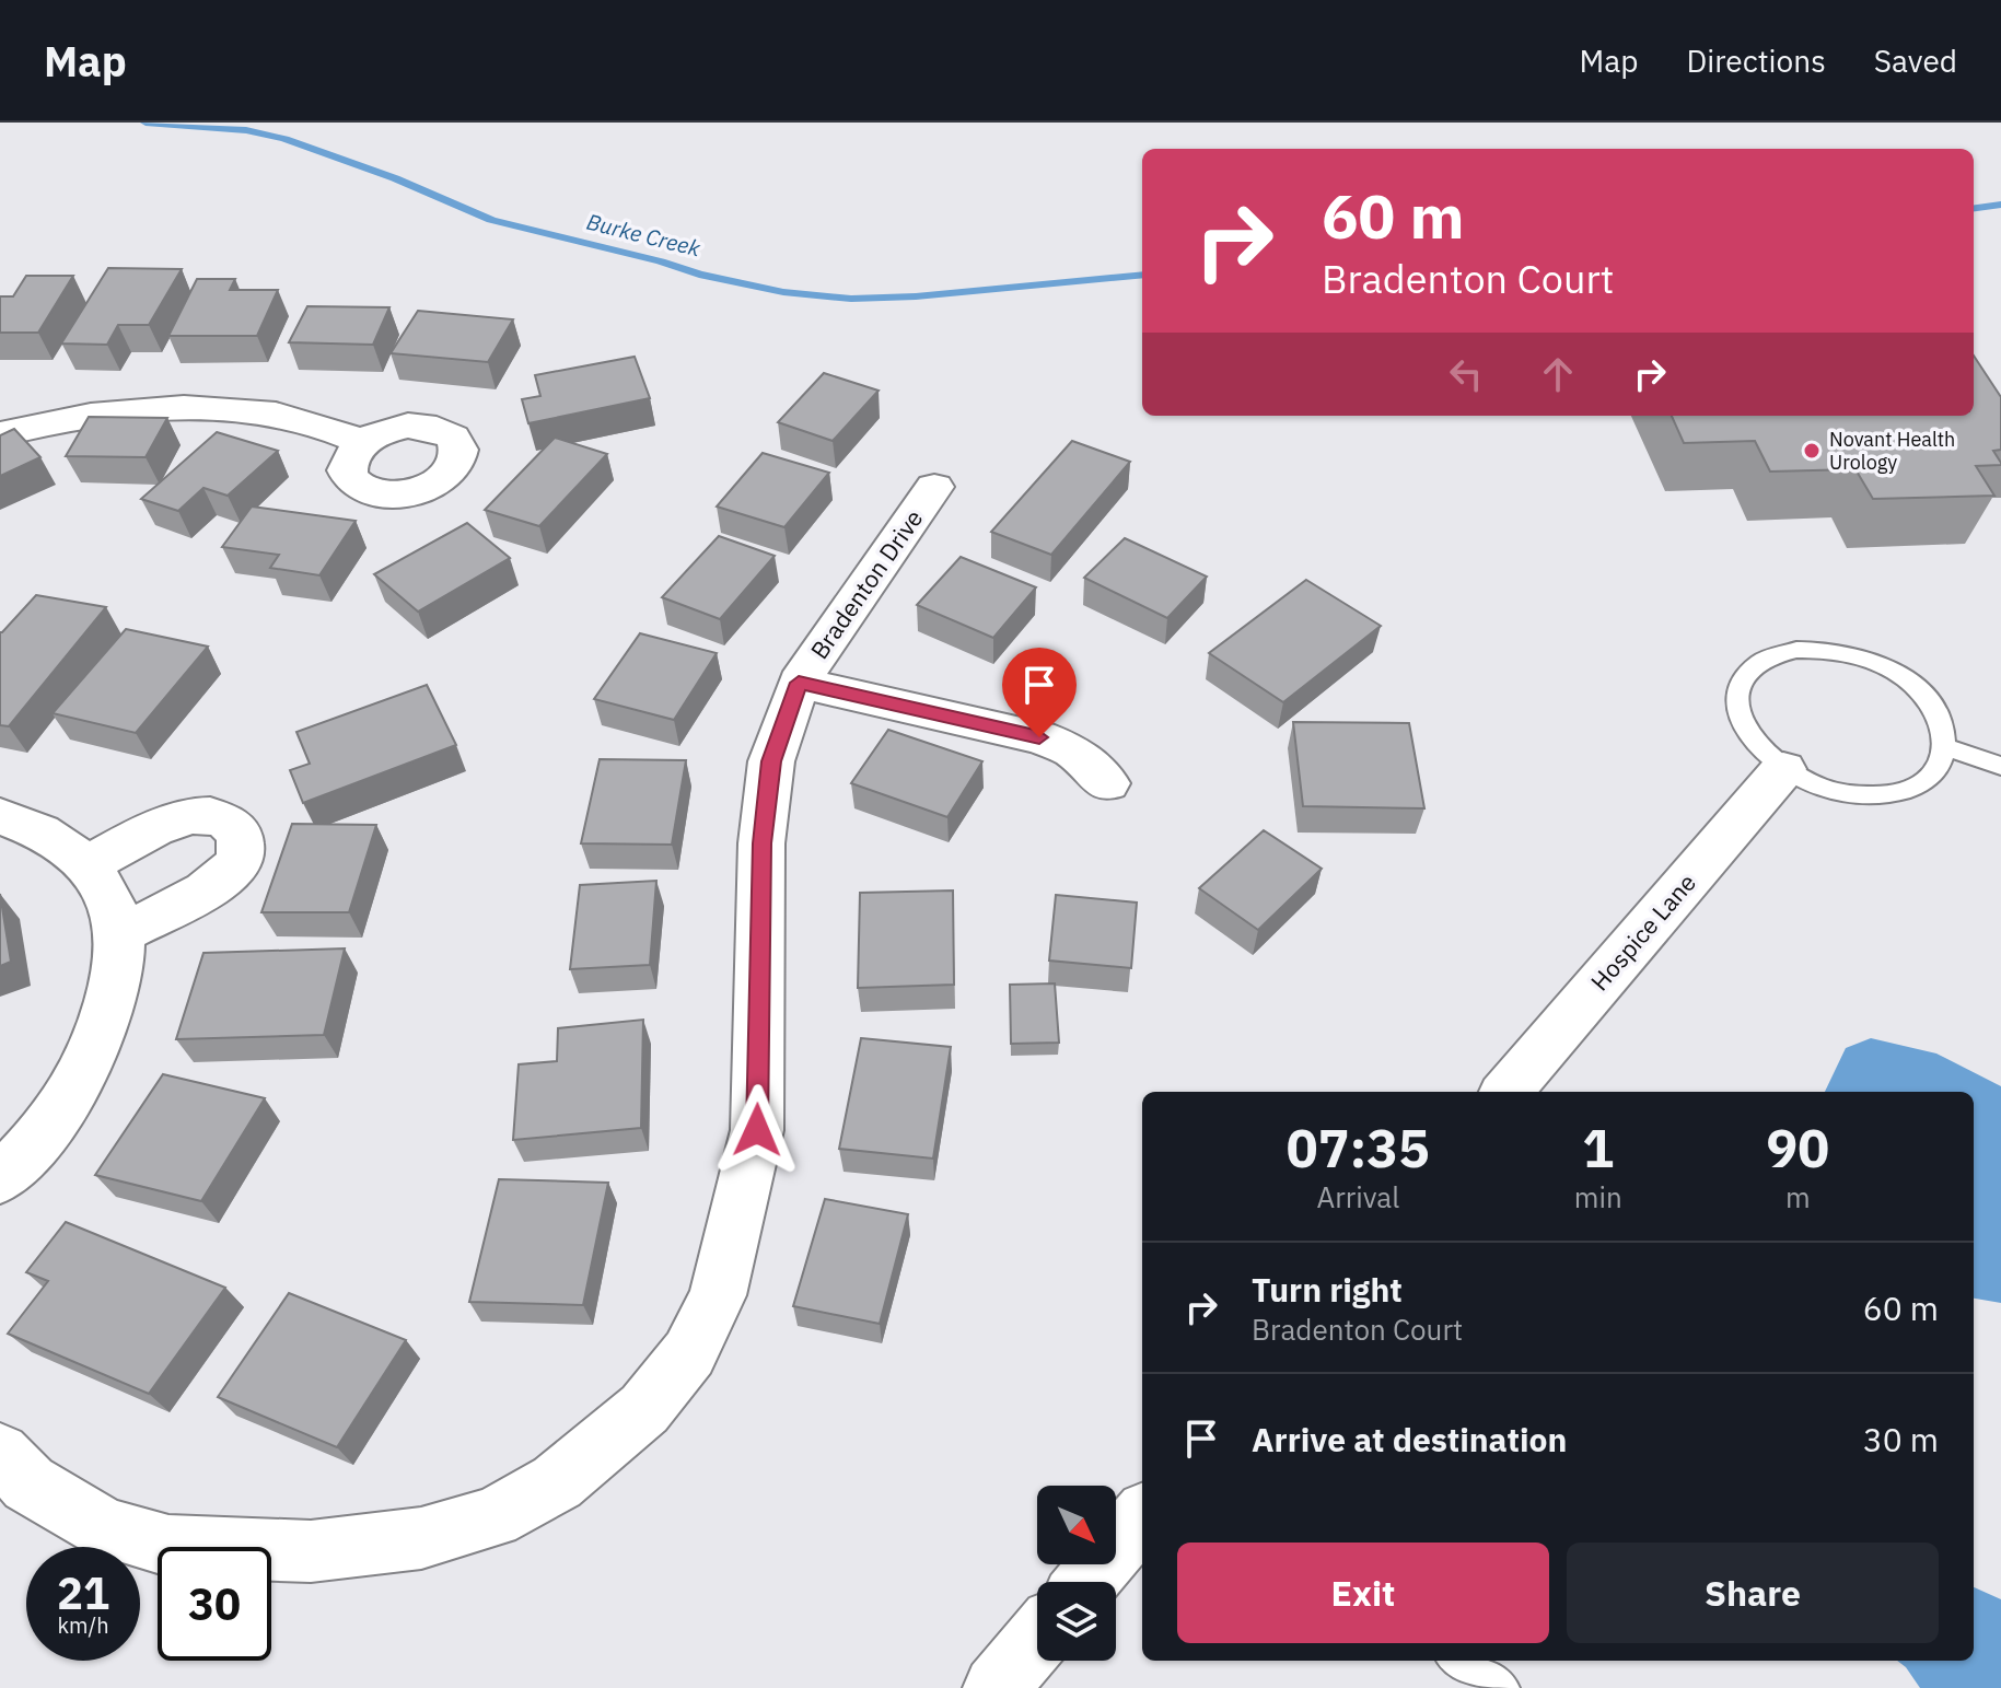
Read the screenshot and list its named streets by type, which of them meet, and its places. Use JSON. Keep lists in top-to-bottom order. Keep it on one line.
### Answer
{"streets":{"street":["Bradenton Drive","Hospice Lane"]},"water":["Burke Creek"],"places":["Novant Health Urology"],"north":"bottom right","page":{"header":"Map","nav":["Map","Directions","Saved"],"turn":["60 m","Bradenton Court"],"eta":["07:35","Arrival","1","min","90","m"],"list":[{"name":"Turn right","note":"Bradenton Court","value":"60 m"},{"name":"Arrive at destination","value":"30 m"}],"buttons":["Exit","Share"],"speed":"21 km/h","limit":"30"}}
